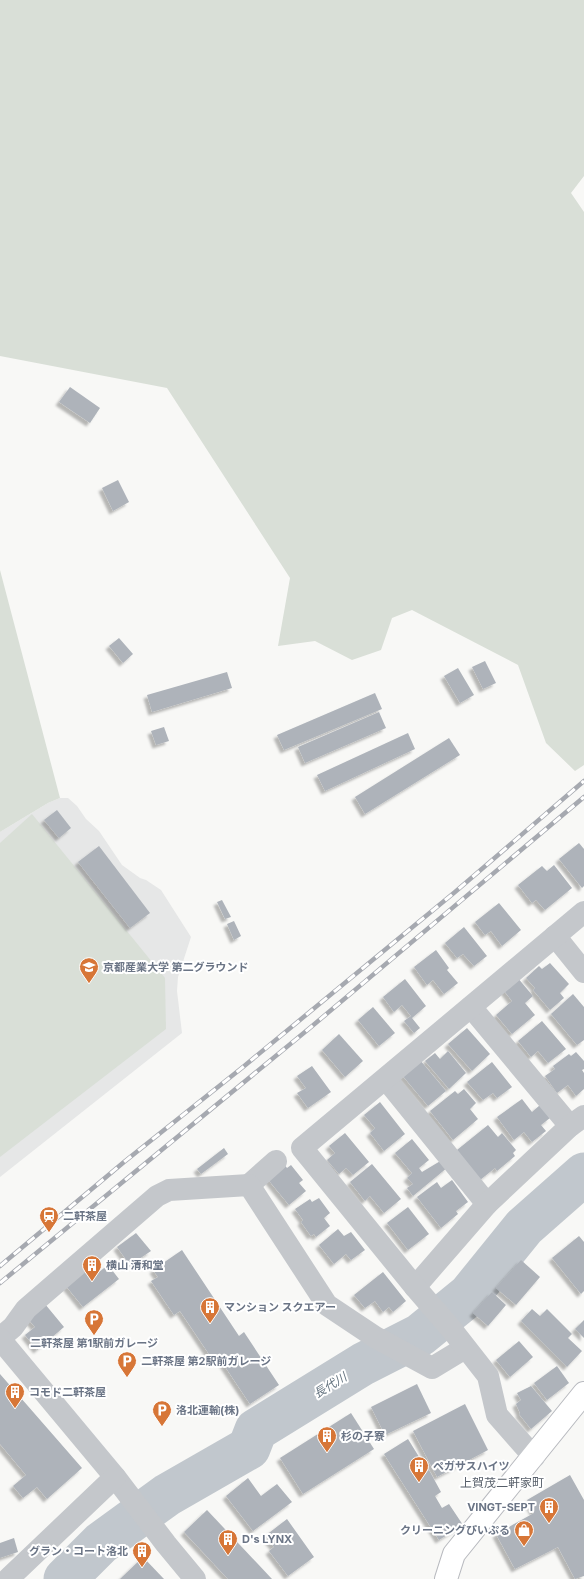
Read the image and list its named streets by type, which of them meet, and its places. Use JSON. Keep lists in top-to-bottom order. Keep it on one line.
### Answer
{"districts":["上賀茂二軒家町"],"water":["長代川"],"places":{"school or university":["京都産業大学 第二グラウンド"],"station":["二軒茶屋"],"building":["横山 清和堂","マンション スクエアー","コモド二軒茶屋","杉の子寮","ペガサスハイツ","VINGT-SEPT","D's LYNX","グラン・コート洛北"],"parking":["二軒茶屋 第1駅前ガレージ","二軒茶屋 第2駅前ガレージ","洛北運輸(株)"],"shop":["クリーニングぴいぷる"]}}
